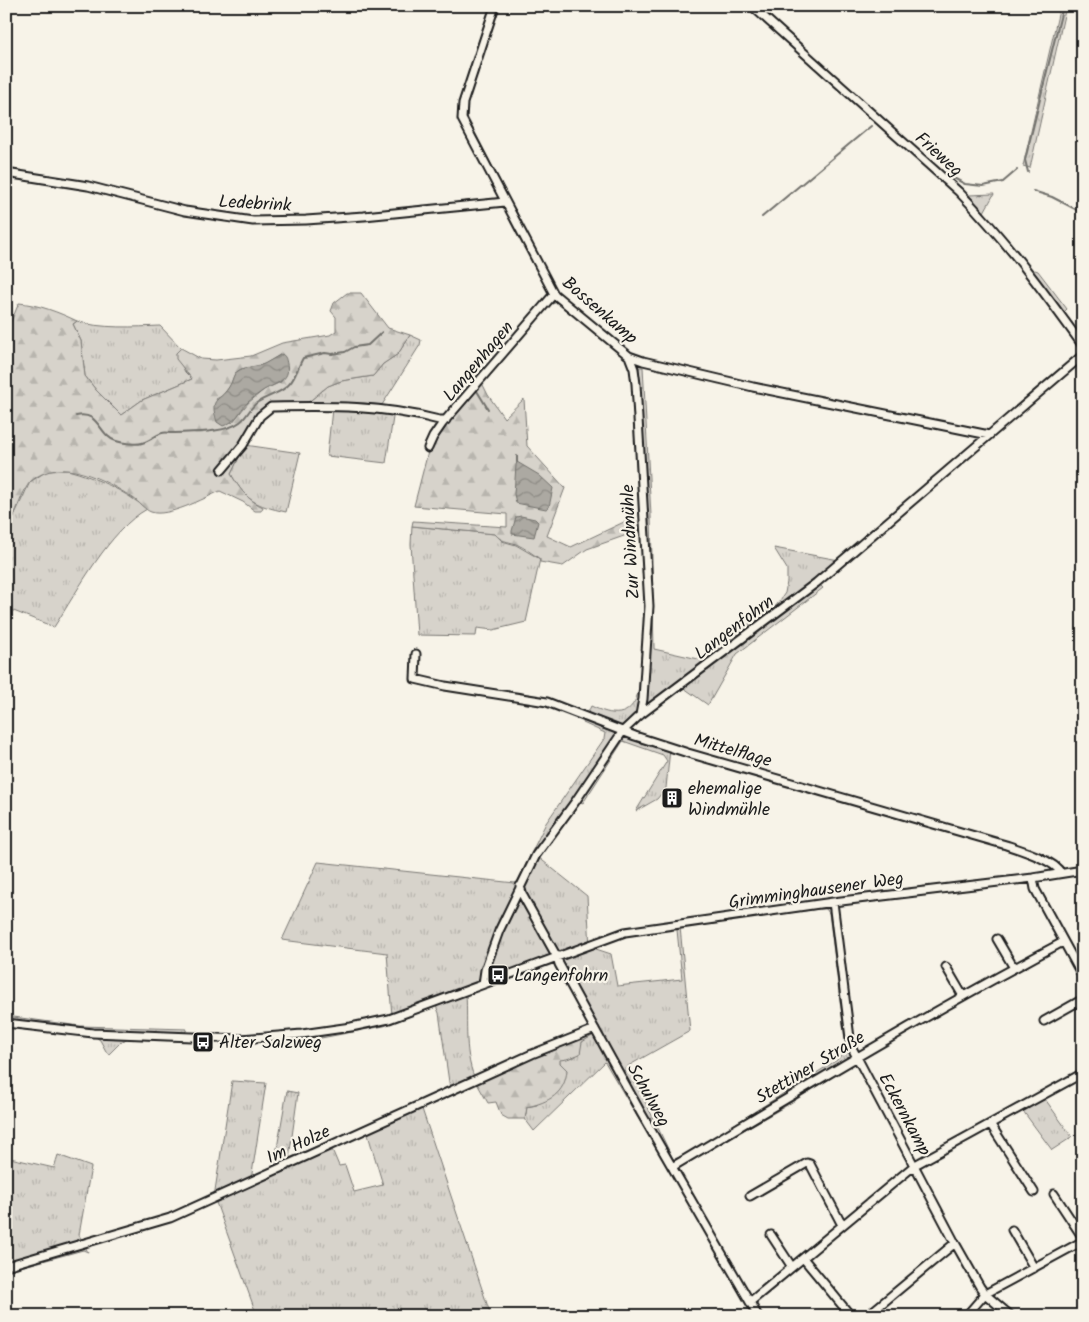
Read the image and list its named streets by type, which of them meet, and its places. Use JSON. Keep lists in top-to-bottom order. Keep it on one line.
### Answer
{"streets":{"street":["Frieweg","Ledebrink","Bossenkamp","Langenhagen","Zur Windmühle","Langenfohrn","Mittelflage","Grimminghausener Weg","Stettiner Straße","Schulweg","Eckernkamp","Im Holze"]},"crossings":[["Ledebrink","Bossenkamp"],["Bossenkamp","Langenhagen"],["Bossenkamp","Zur Windmühle"],["Bossenkamp","Langenfohrn"],["Zur Windmühle","Langenfohrn"],["Langenfohrn","Mittelflage"],["Langenfohrn","Schulweg"],["Mittelflage","Grimminghausener Weg"],["Grimminghausener Weg","Schulweg"],["Grimminghausener Weg","Eckernkamp"],["Stettiner Straße","Schulweg"],["Stettiner Straße","Eckernkamp"],["Schulweg","Im Holze"]],"places":{"building":["ehemalige Windmühle"],"bus stop":["Langenfohrn","Alter Salzweg"]}}
